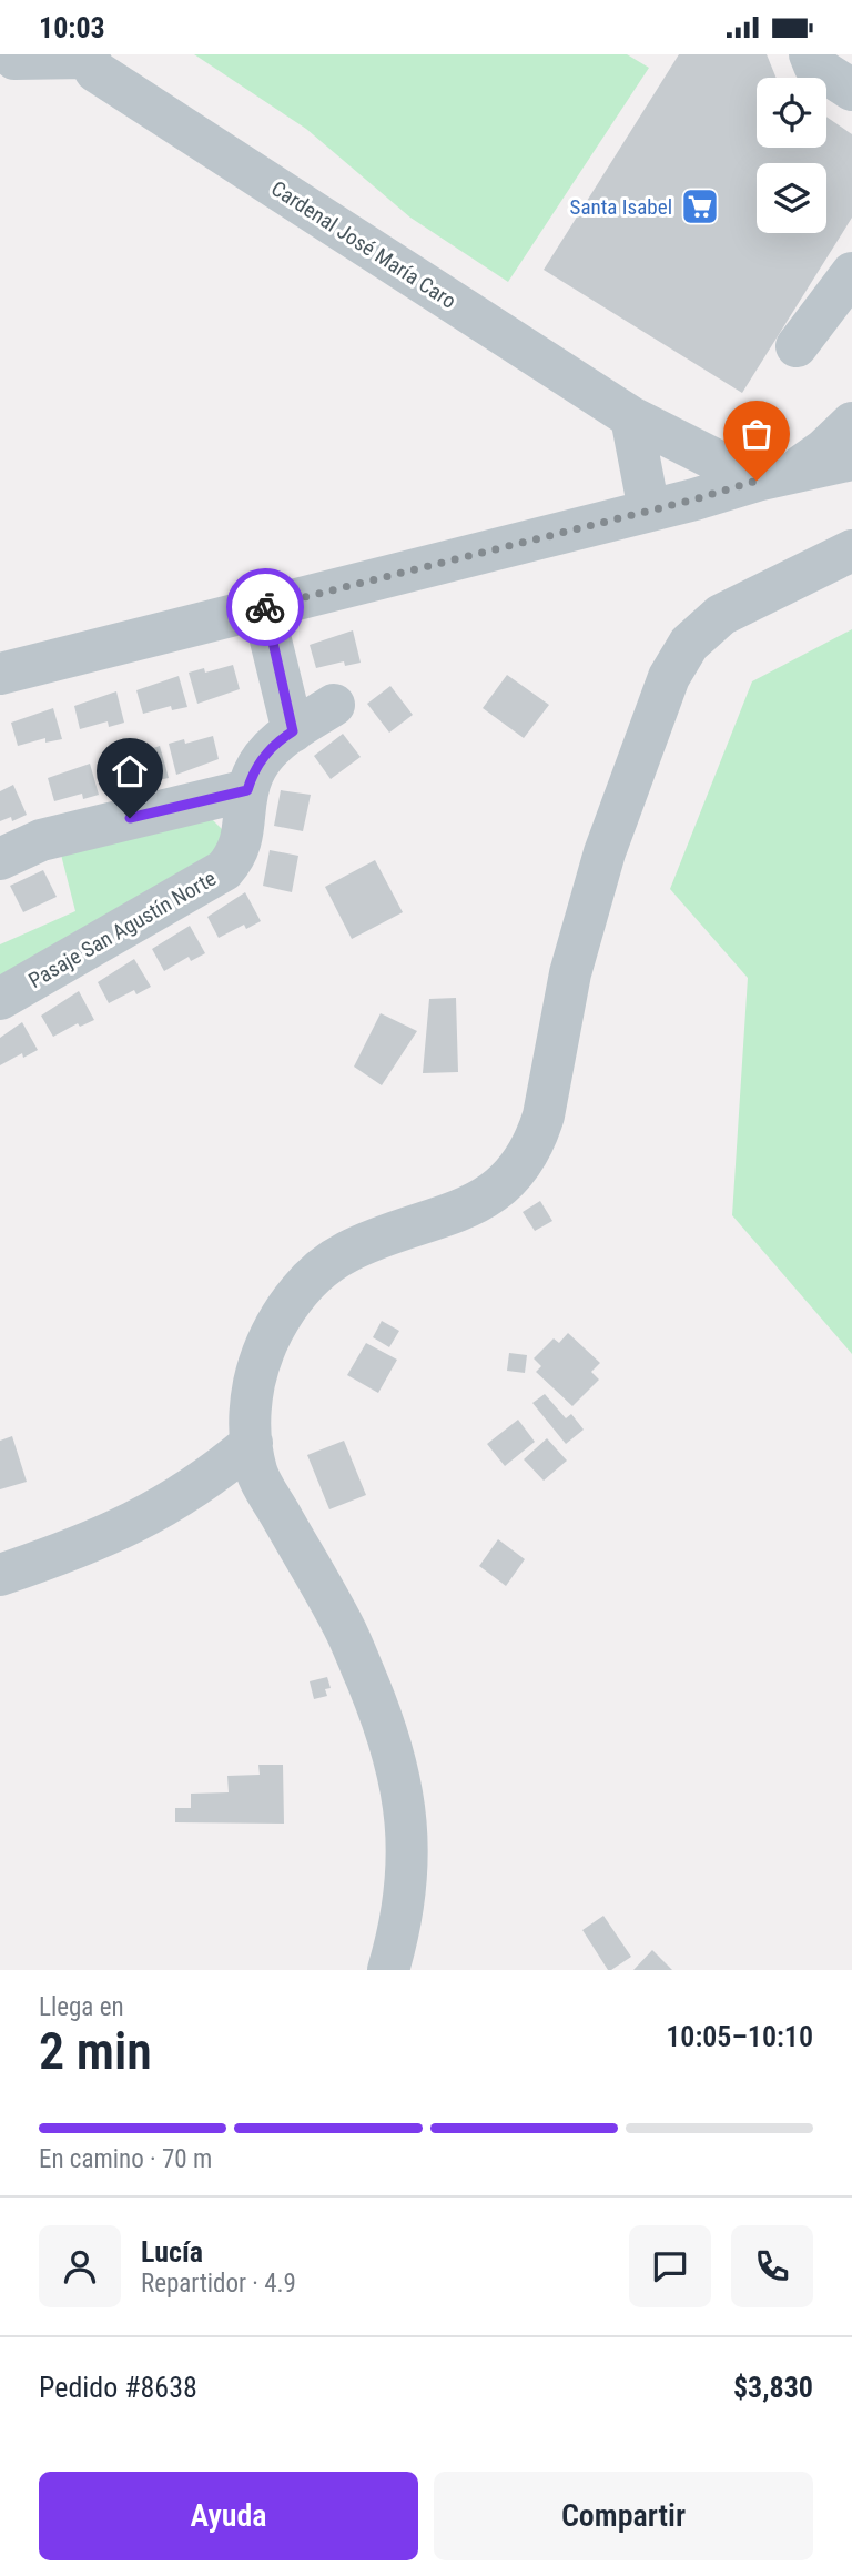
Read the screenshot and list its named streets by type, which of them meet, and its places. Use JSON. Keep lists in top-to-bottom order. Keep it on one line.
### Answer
{"streets":{"street":["Cardenal José María Caro","Pasaje San Agustín Norte"]},"places":{"supermarket":["Santa Isabel"]},"page":{"status":"10:03","heading":["2 min","Llega en","10:05–10:10"],"panel":["Lucía","Repartidor · 4.9","Pedido #8638","$3,830"],"bar":"En camino · 70 m","buttons":["Ayuda","Compartir"]}}
